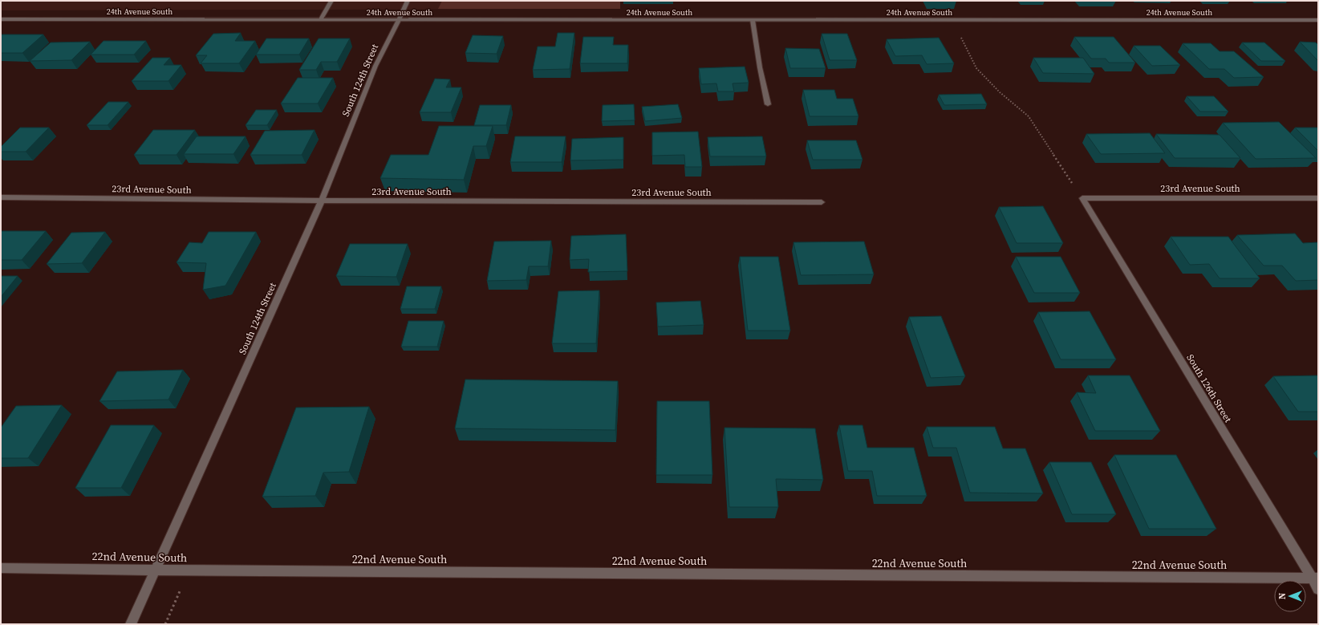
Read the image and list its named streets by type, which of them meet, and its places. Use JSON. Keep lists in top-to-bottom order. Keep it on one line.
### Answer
{"streets":{"street":["24th Avenue South","South 124th Street","23rd Avenue South","South 126th Street","22nd Avenue South"]},"crossings":[["24th Avenue South","South 124th Street"],["South 124th Street","23rd Avenue South"],["South 124th Street","22nd Avenue South"],["23rd Avenue South","South 126th Street"],["South 126th Street","22nd Avenue South"]],"north":"left"}
